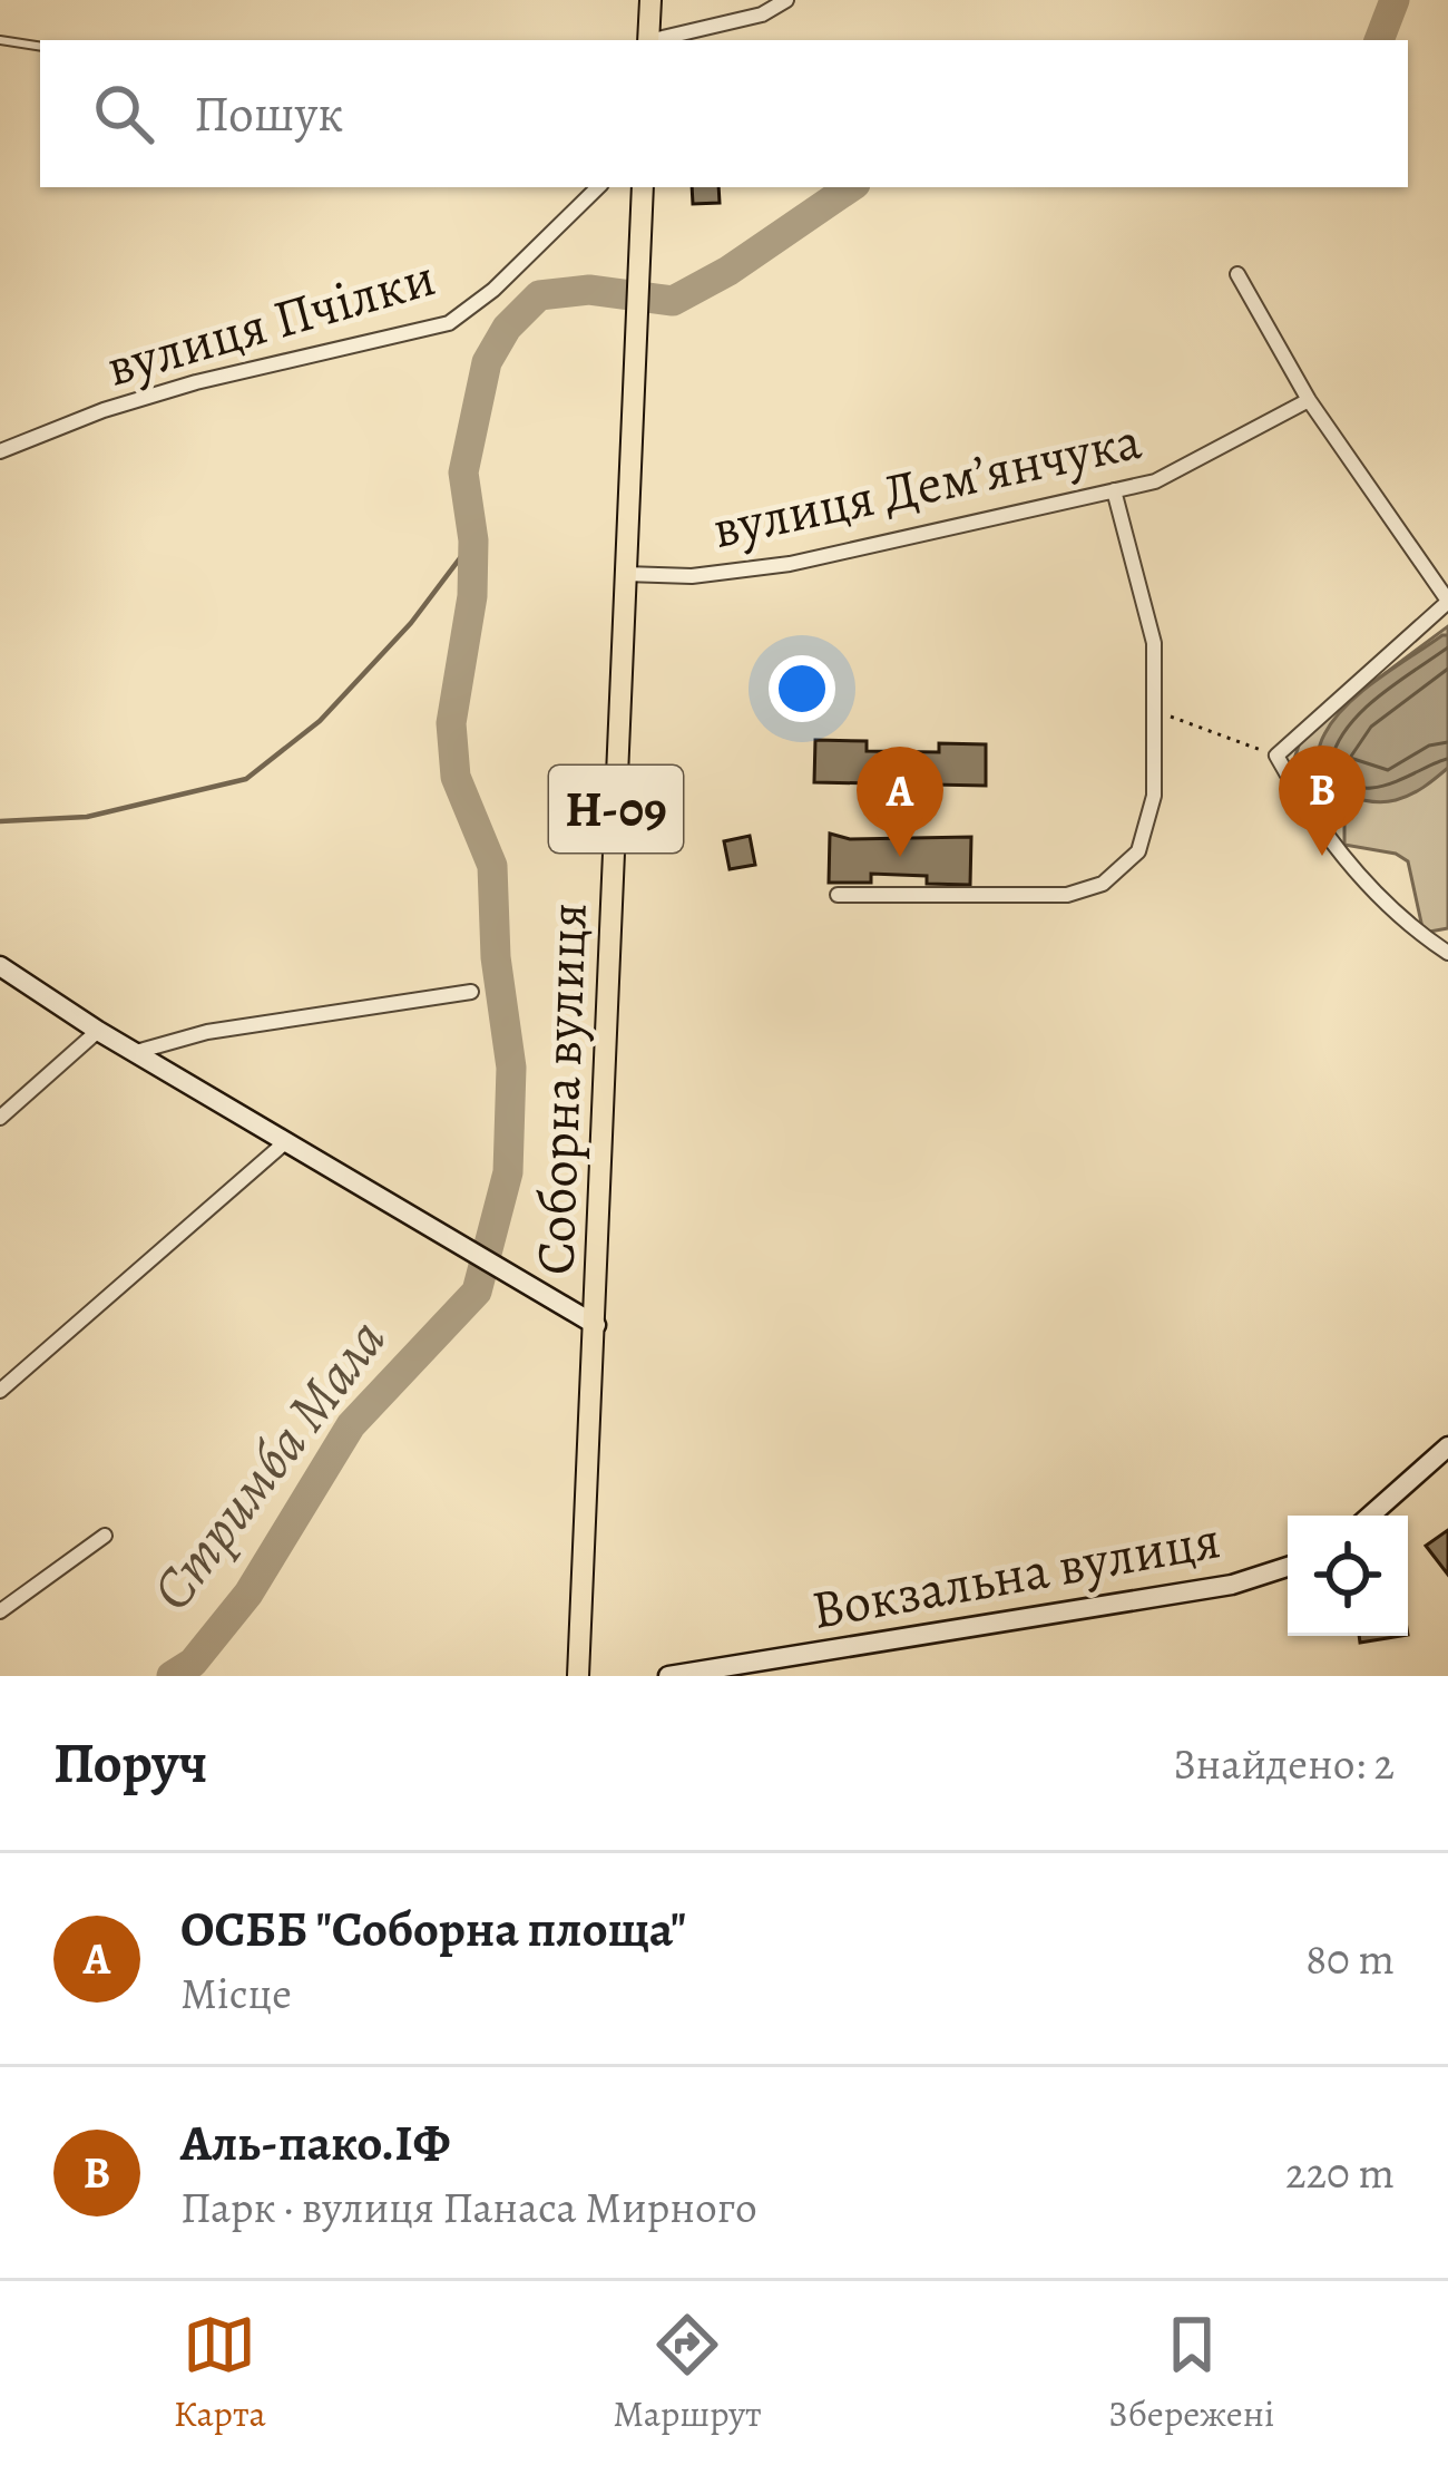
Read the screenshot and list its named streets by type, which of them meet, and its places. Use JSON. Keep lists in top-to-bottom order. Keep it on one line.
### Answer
{"streets":{"main road":["Н-09","Соборна вулиця","Вокзальна вулиця"],"street":["вулиця Пчілки","вулиця Демʼянчука"]},"crossings":[["вулиця Демʼянчука","Соборна вулиця"]],"water":["Стримба Мала"],"page":{"search":"Пошук","pins":["B","A"],"heading":["Поруч","Знайдено: 2"],"list":[{"mark":"A","name":"ОСББ \"Соборна площа\"","note":"Місце","value":"80 m"},{"mark":"B","name":"Аль-пако.ІФ","note":"Парк · вулиця Панаса Мирного","value":"220 m"}],"nav":["Карта","Маршрут","Збережені"]}}
